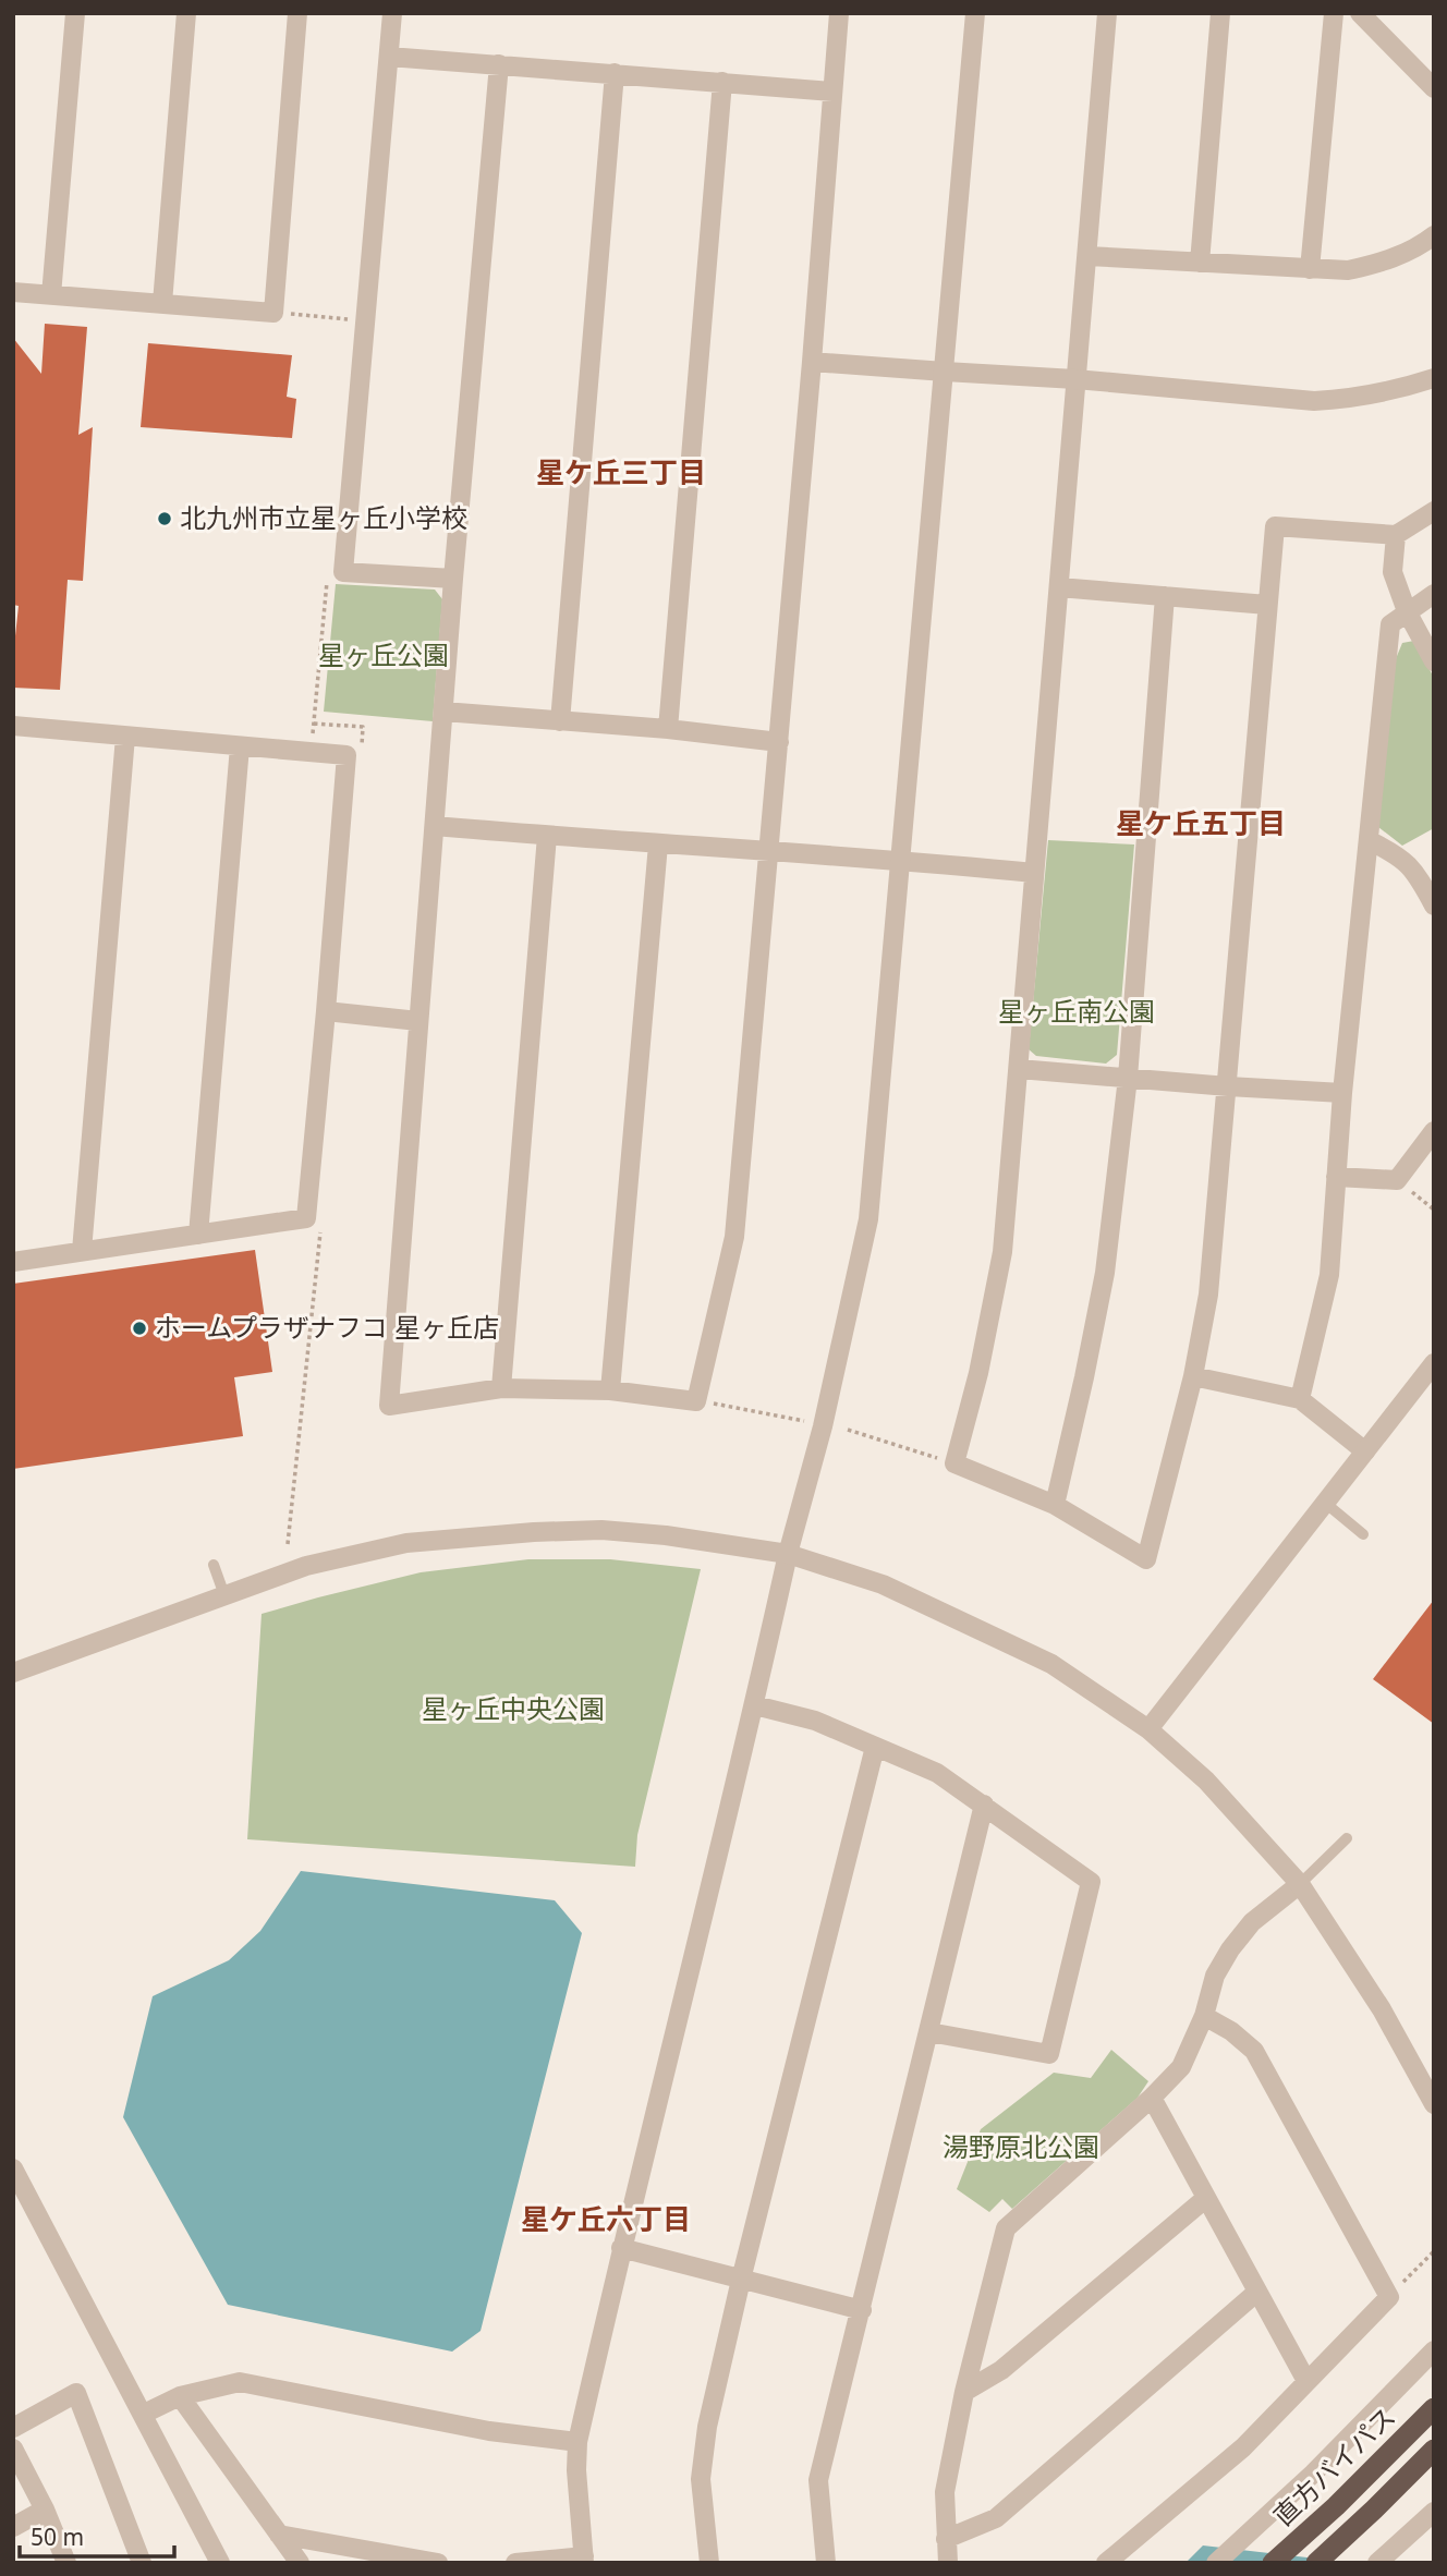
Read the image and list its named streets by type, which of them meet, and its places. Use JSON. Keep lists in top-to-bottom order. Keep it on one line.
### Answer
{"streets":{"highway":["直方バイパス"]},"districts":["星ケ丘三丁目","星ケ丘五丁目","星ケ丘六丁目"],"parks":["星ヶ丘公園","星ヶ丘南公園","星ヶ丘中央公園","湯野原北公園"],"places":["北九州市立星ヶ丘小学校","ホームプラザナフコ 星ヶ丘店"],"scale_bar":"50 m"}
